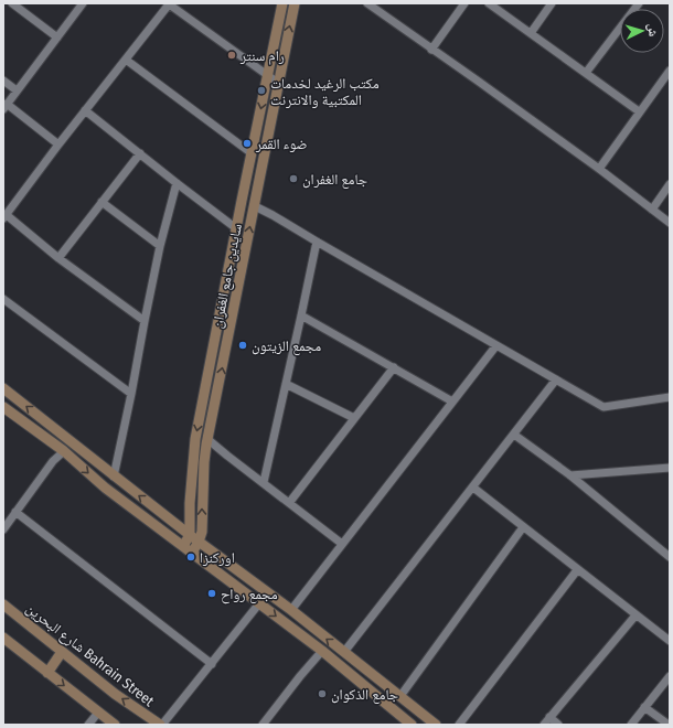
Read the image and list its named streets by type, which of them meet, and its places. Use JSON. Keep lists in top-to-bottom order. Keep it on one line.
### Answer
{"streets":{"street":["سايدين جامع الغفران","شارع البحرين Bahrain Street"]},"places":["رام سنتر","مكتب الرغيد لخدمات المكتبية والانترنت","ضوء القمر","جامع الغفران","مجمع الزيتون","اوركنزا","مجمع رواح","جامع الذكوان"],"north":"right"}
